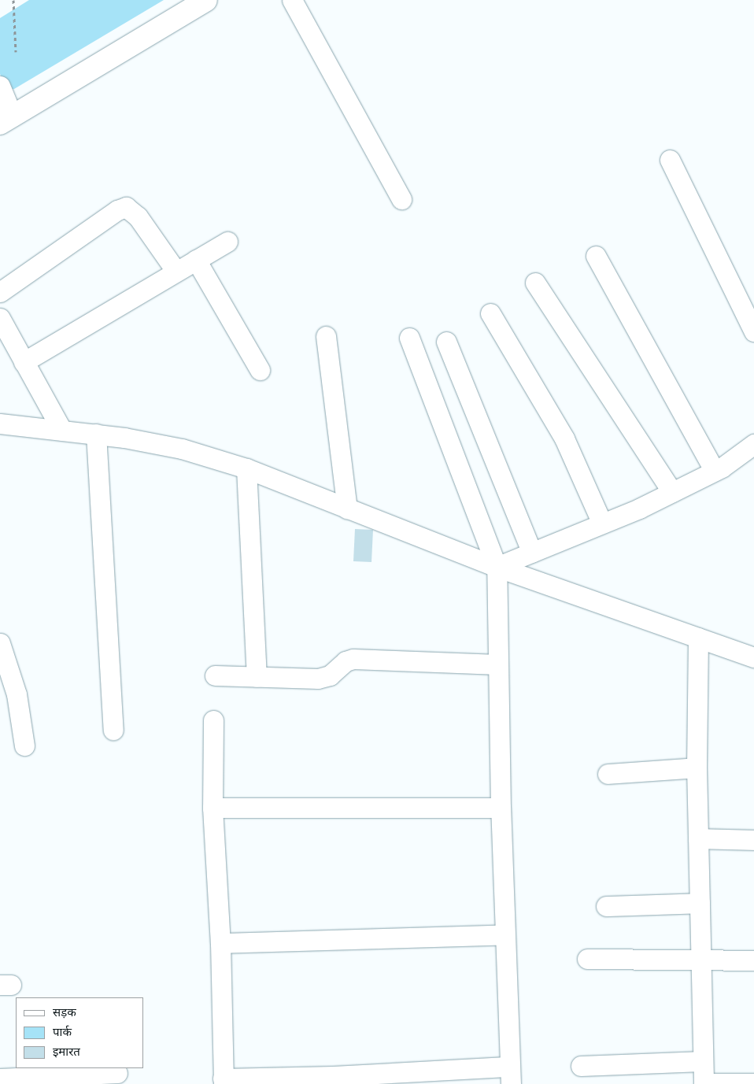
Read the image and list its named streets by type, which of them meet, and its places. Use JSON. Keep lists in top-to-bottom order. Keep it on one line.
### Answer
{"legend":["सड़क","पार्क","इमारत"]}
